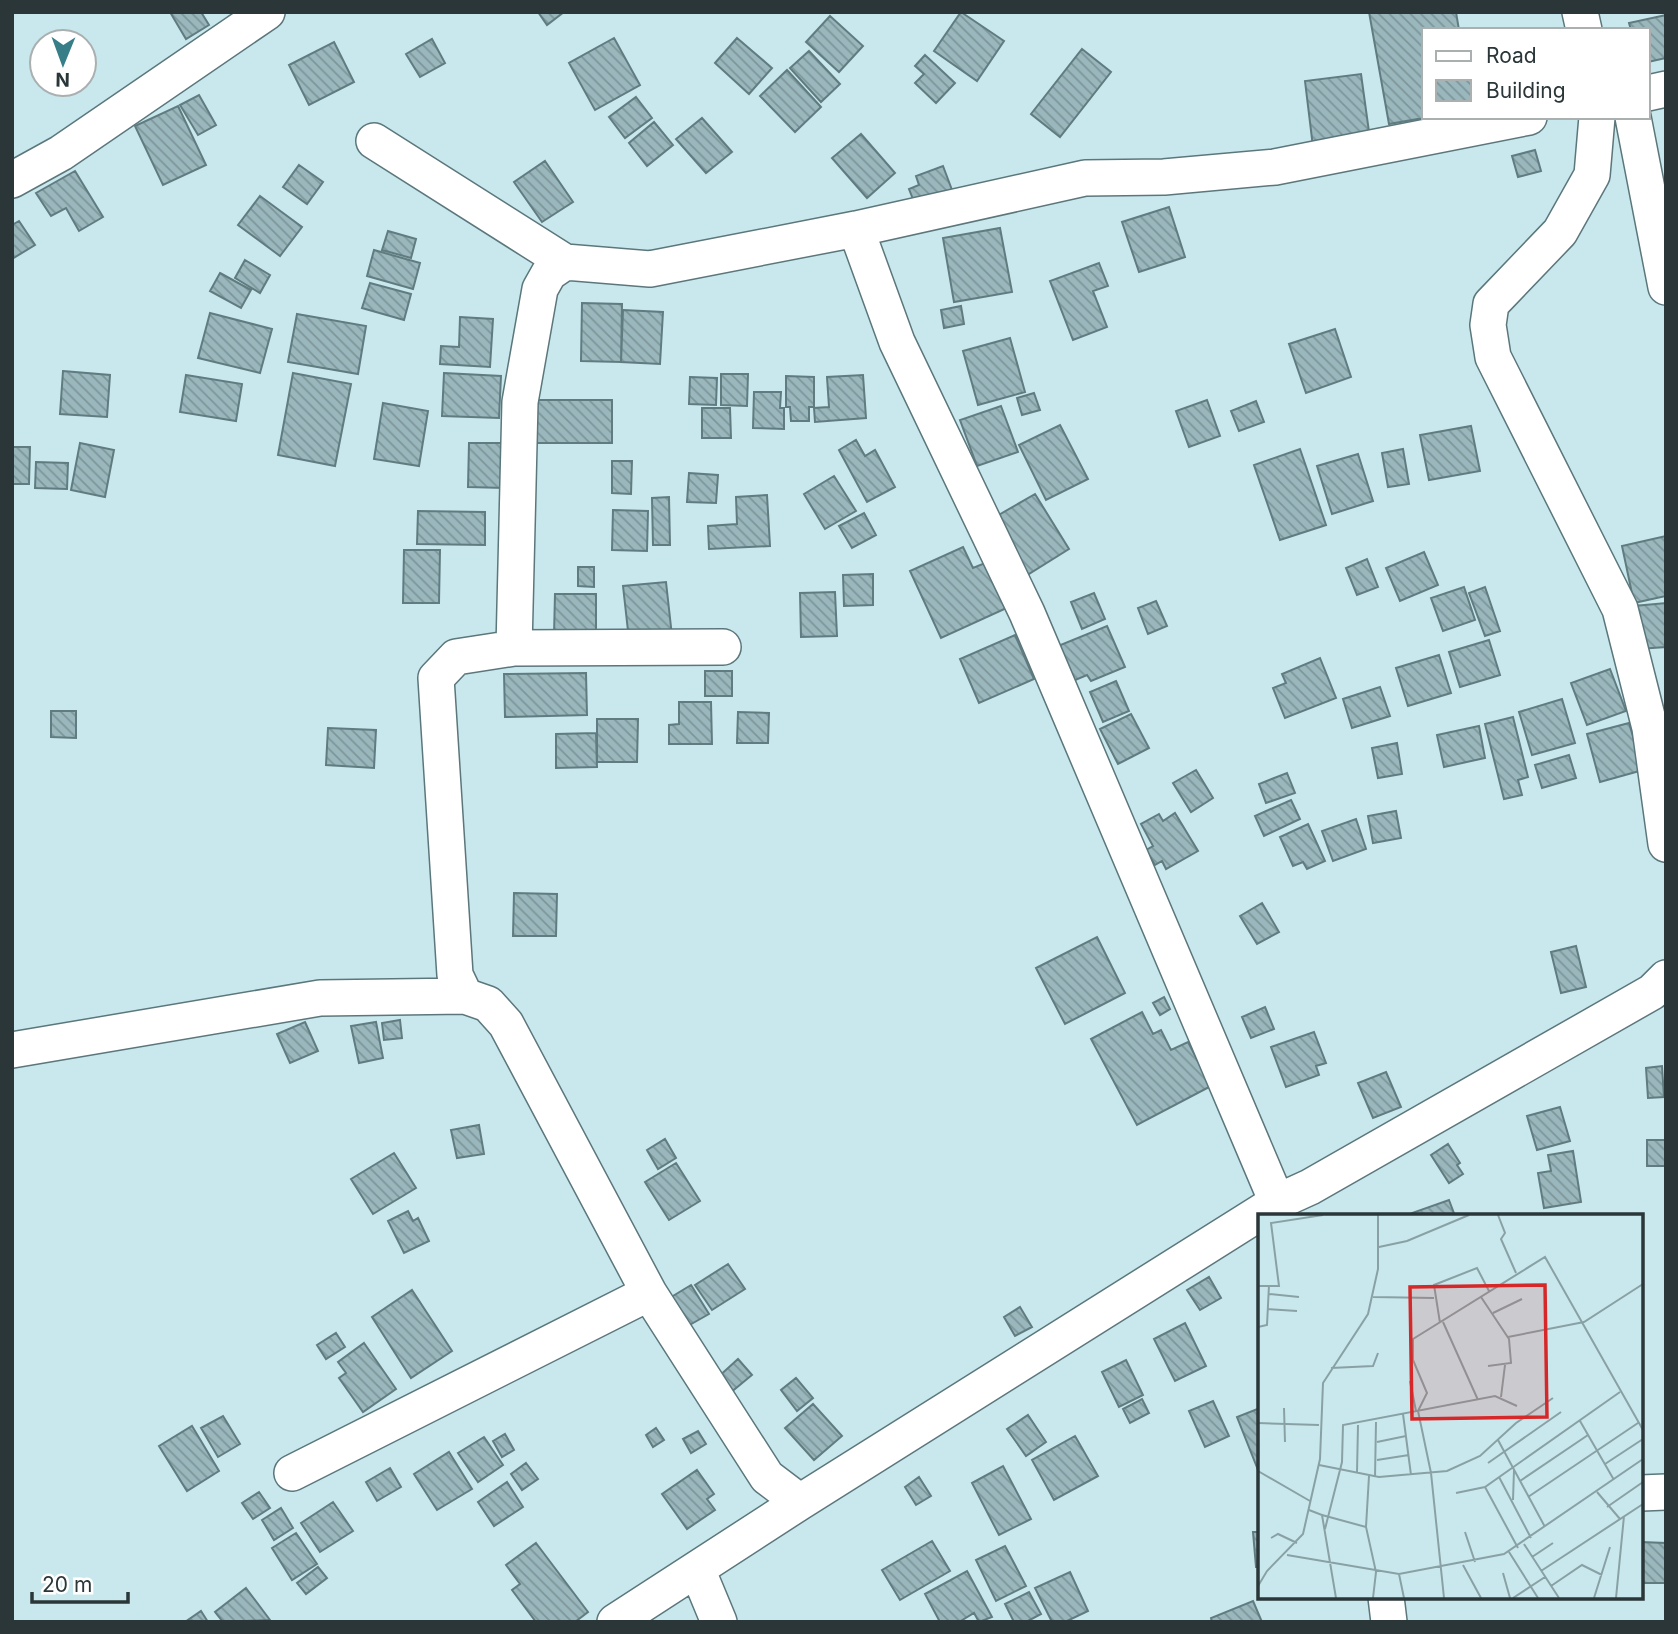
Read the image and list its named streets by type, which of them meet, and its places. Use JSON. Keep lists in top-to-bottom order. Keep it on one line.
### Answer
{"legend":["Road","Building"],"scale_bar":"20 m","north":"bottom"}
